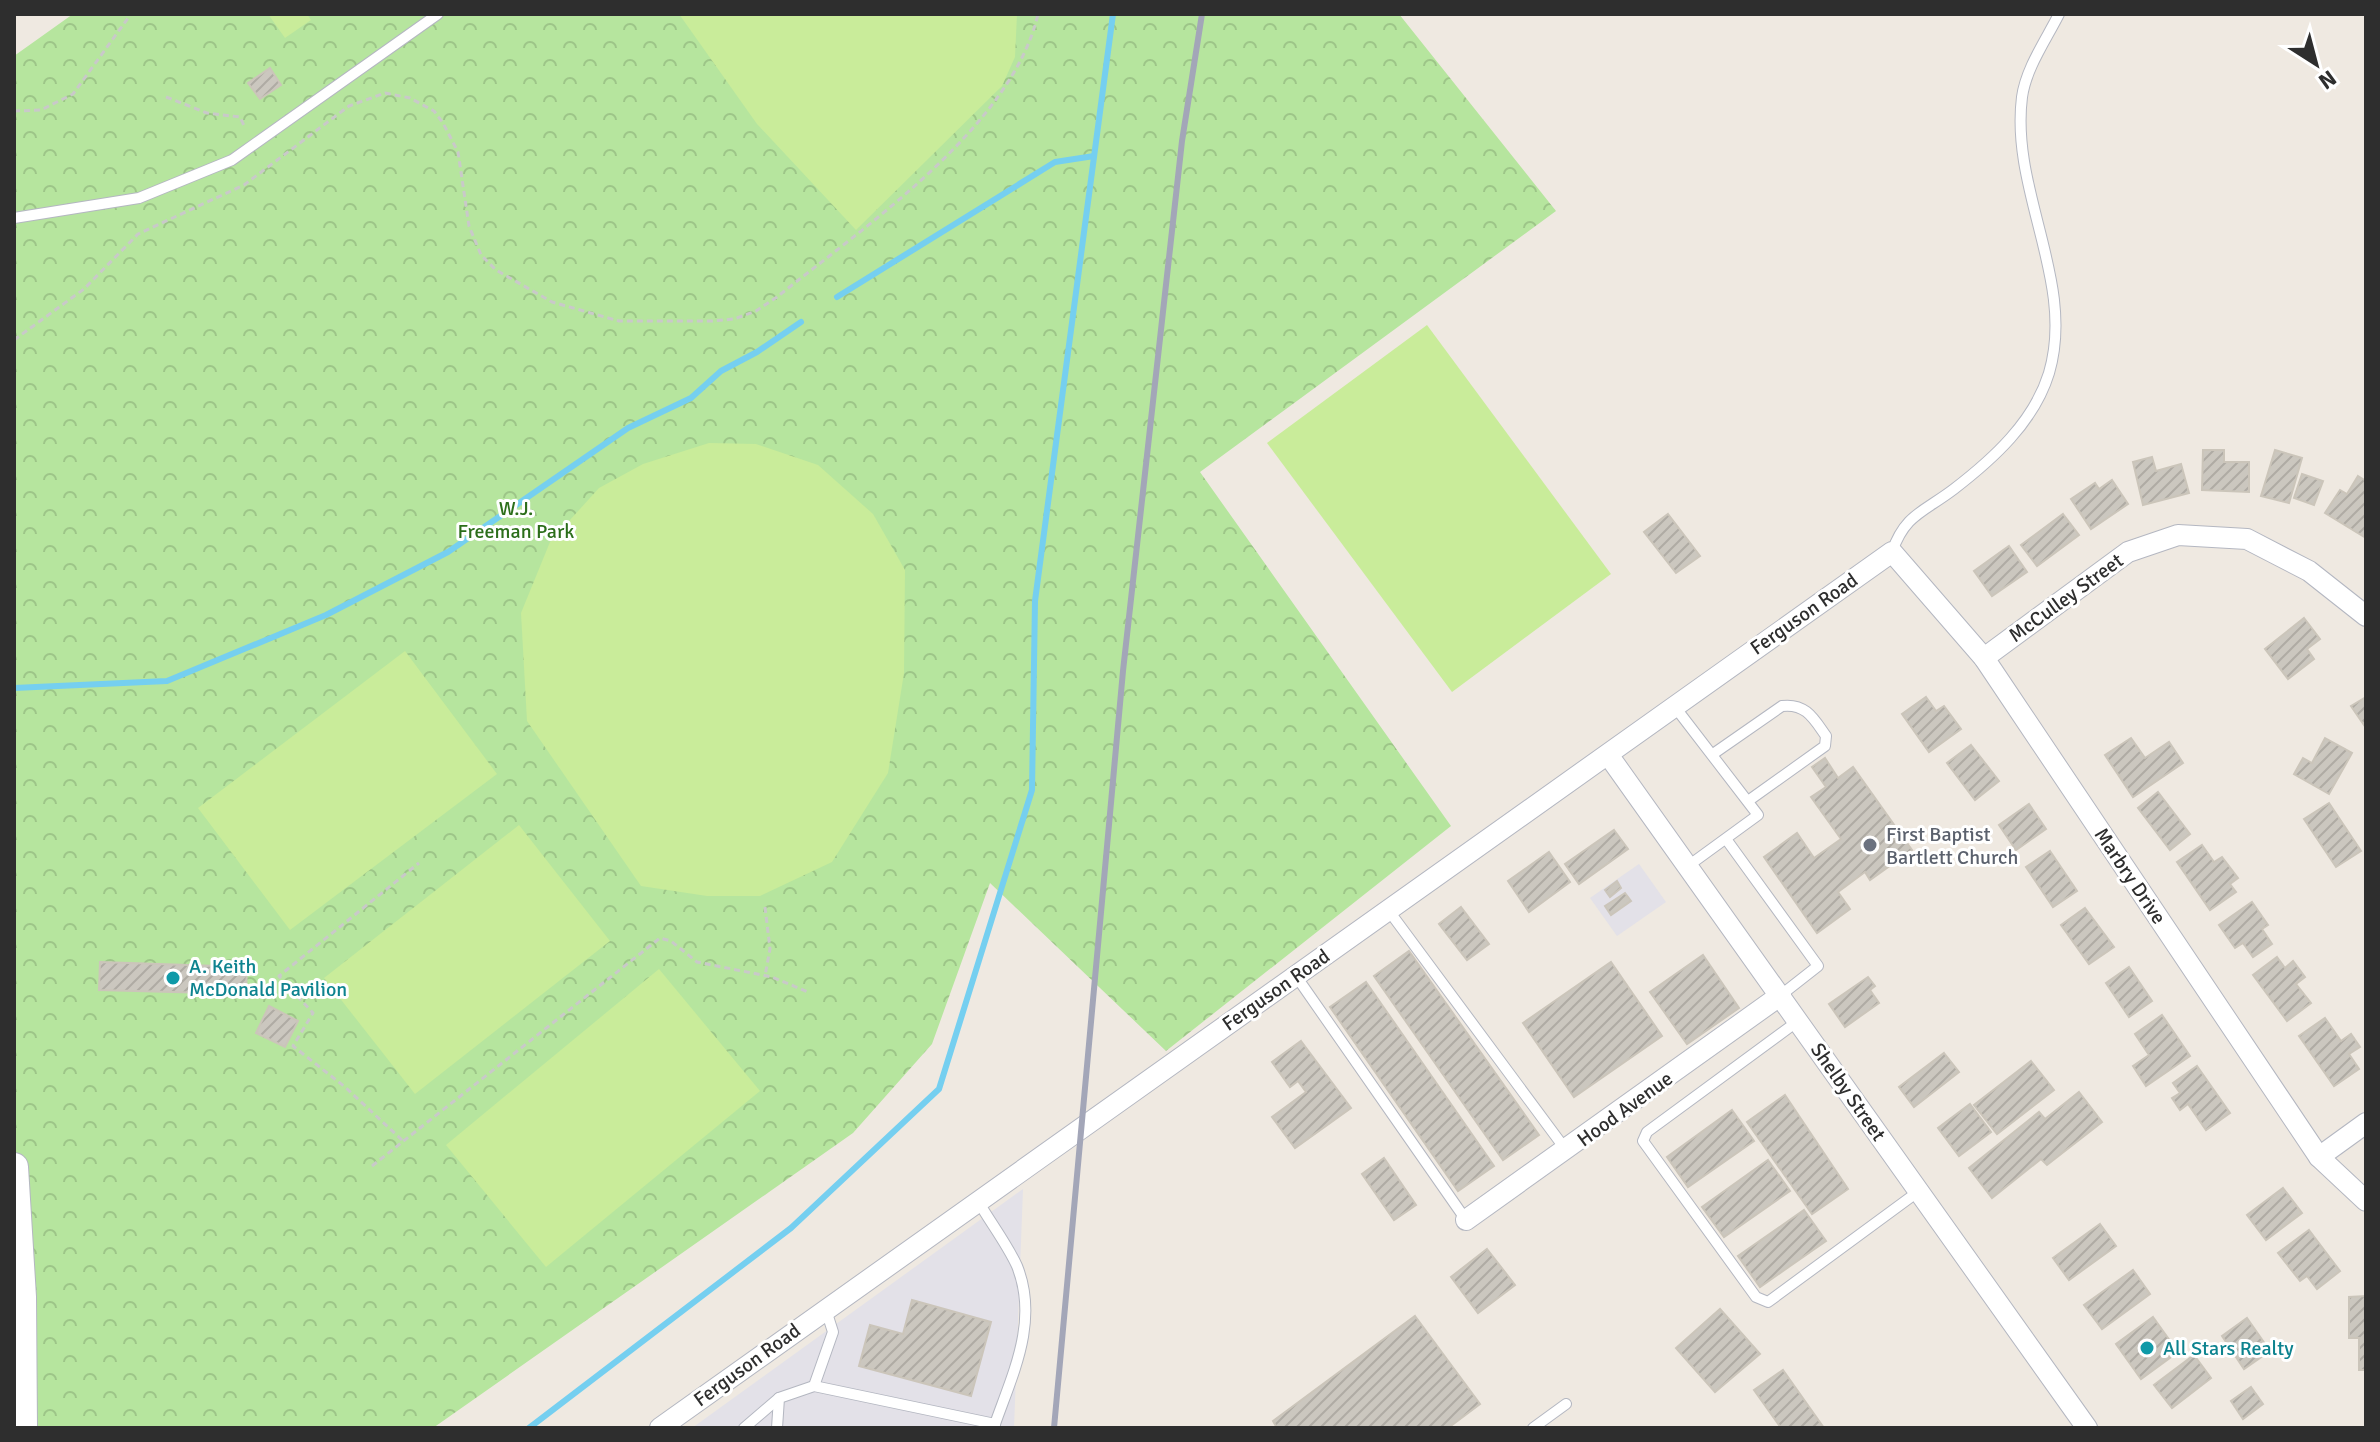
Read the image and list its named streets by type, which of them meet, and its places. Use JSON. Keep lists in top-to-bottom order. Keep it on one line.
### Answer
{"streets":{"street":["McCulley Street","Ferguson Road","Marbry Drive","Shelby Street","Hood Avenue"]},"crossings":[["McCulley Street","Marbry Drive"],["Ferguson Road","Marbry Drive"],["Ferguson Road","Shelby Street"],["Shelby Street","Hood Avenue"]],"parks":["W.J. Freeman Park"],"places":["First Baptist Bartlett Church","A. Keith McDonald Pavilion","All Stars Realty"],"north":"bottom right"}
